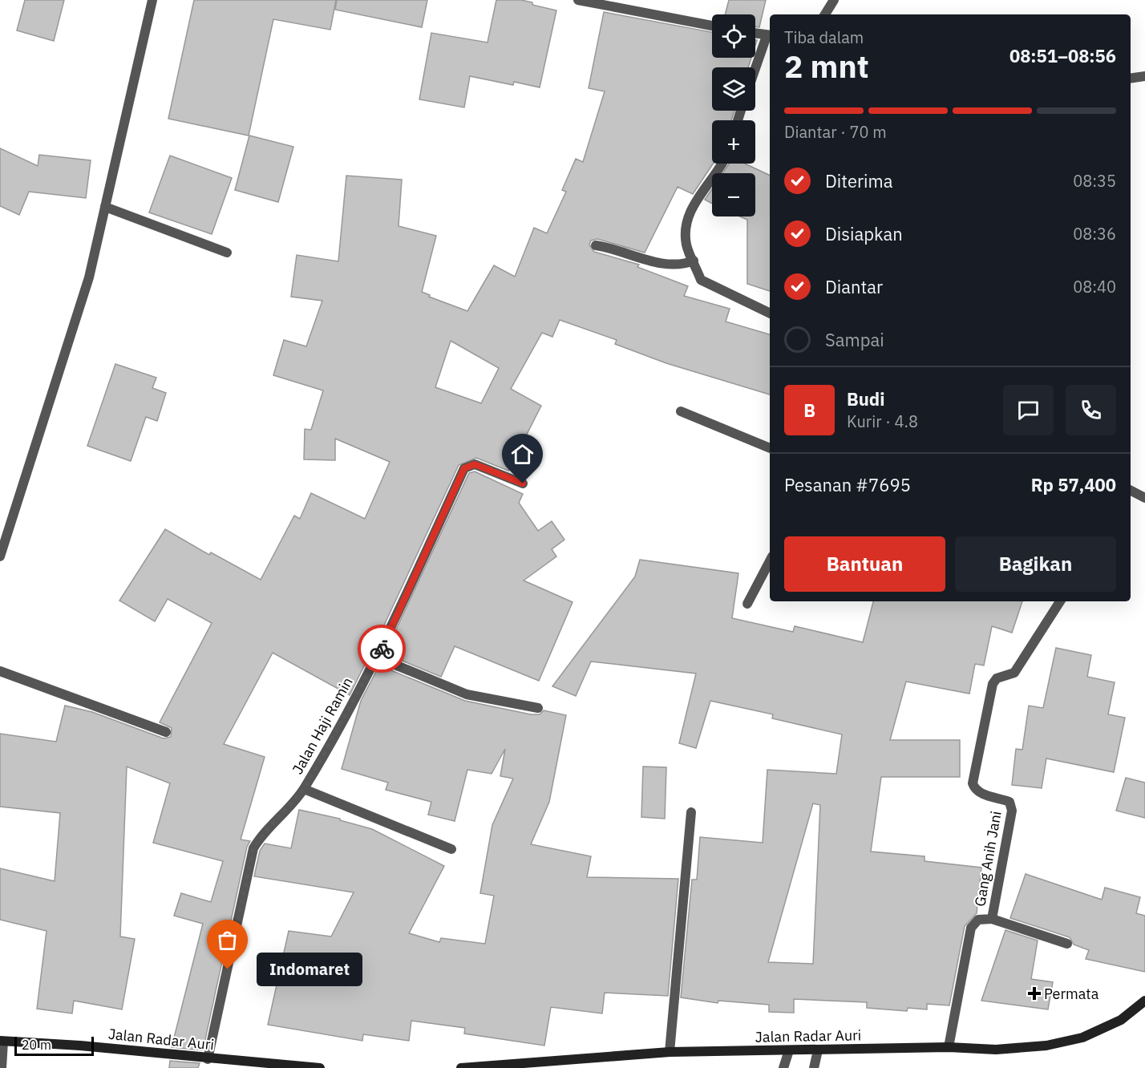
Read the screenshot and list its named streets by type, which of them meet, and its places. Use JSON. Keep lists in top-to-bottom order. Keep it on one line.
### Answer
{"streets":{"main road":["Jalan Radar Auri"],"street":["Jalan Haji Ramin","Gang Anih Jani"]},"crossings":[["Jalan Haji Ramin","Jalan Radar Auri"],["Gang Anih Jani","Jalan Radar Auri"]],"places":{"other":["Indomaret"],"health":["Permata"]},"scale_bar":"20 m","page":{"map_buttons":["+","−"],"heading":["2 mnt","Tiba dalam","08:51–08:56"],"panel":["Budi","Kurir · 4.8","Pesanan #7695","Rp 57,400"],"bar":"Diantar · 70 m","list":[["Diterima","08:35"],["Disiapkan","08:36"],["Diantar","08:40"],"Sampai"],"round":"B","buttons":["Bantuan","Bagikan"],"bubble":"Indomaret","scale":"20 m"}}
